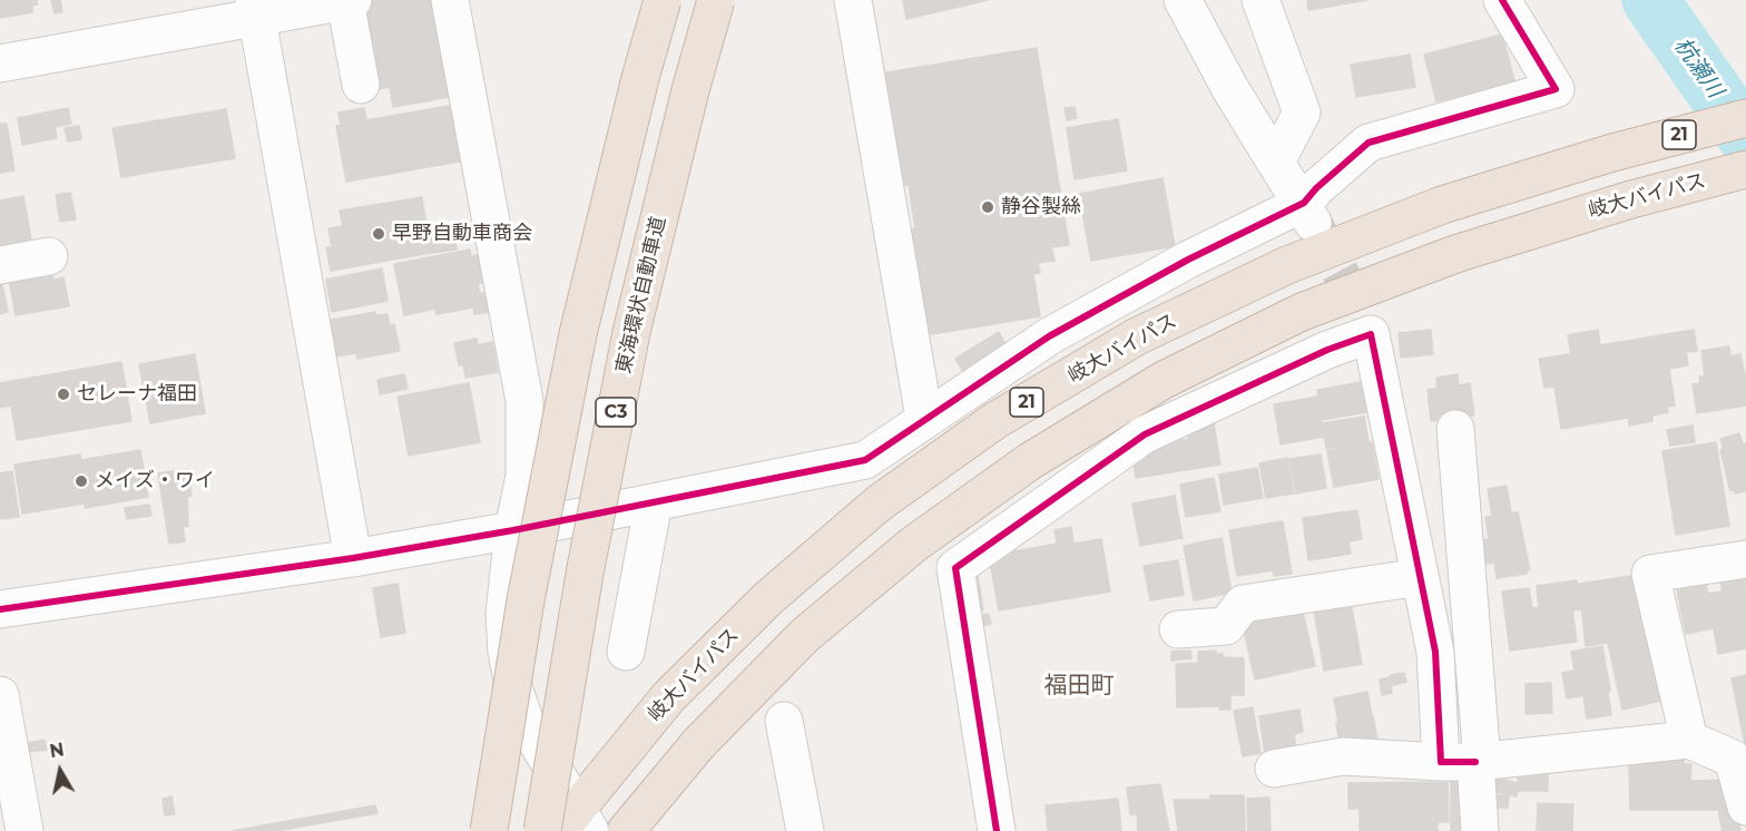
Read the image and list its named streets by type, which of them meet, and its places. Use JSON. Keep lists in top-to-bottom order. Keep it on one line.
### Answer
{"streets":{"highway":["21","岐大バイパス","東海環状自動車道","C3"]},"districts":["福田町"],"water":["杭瀬川"],"places":["静谷製絲","早野自動車商会","セレーナ福田","メイズ・ワイ"],"north":"top"}
